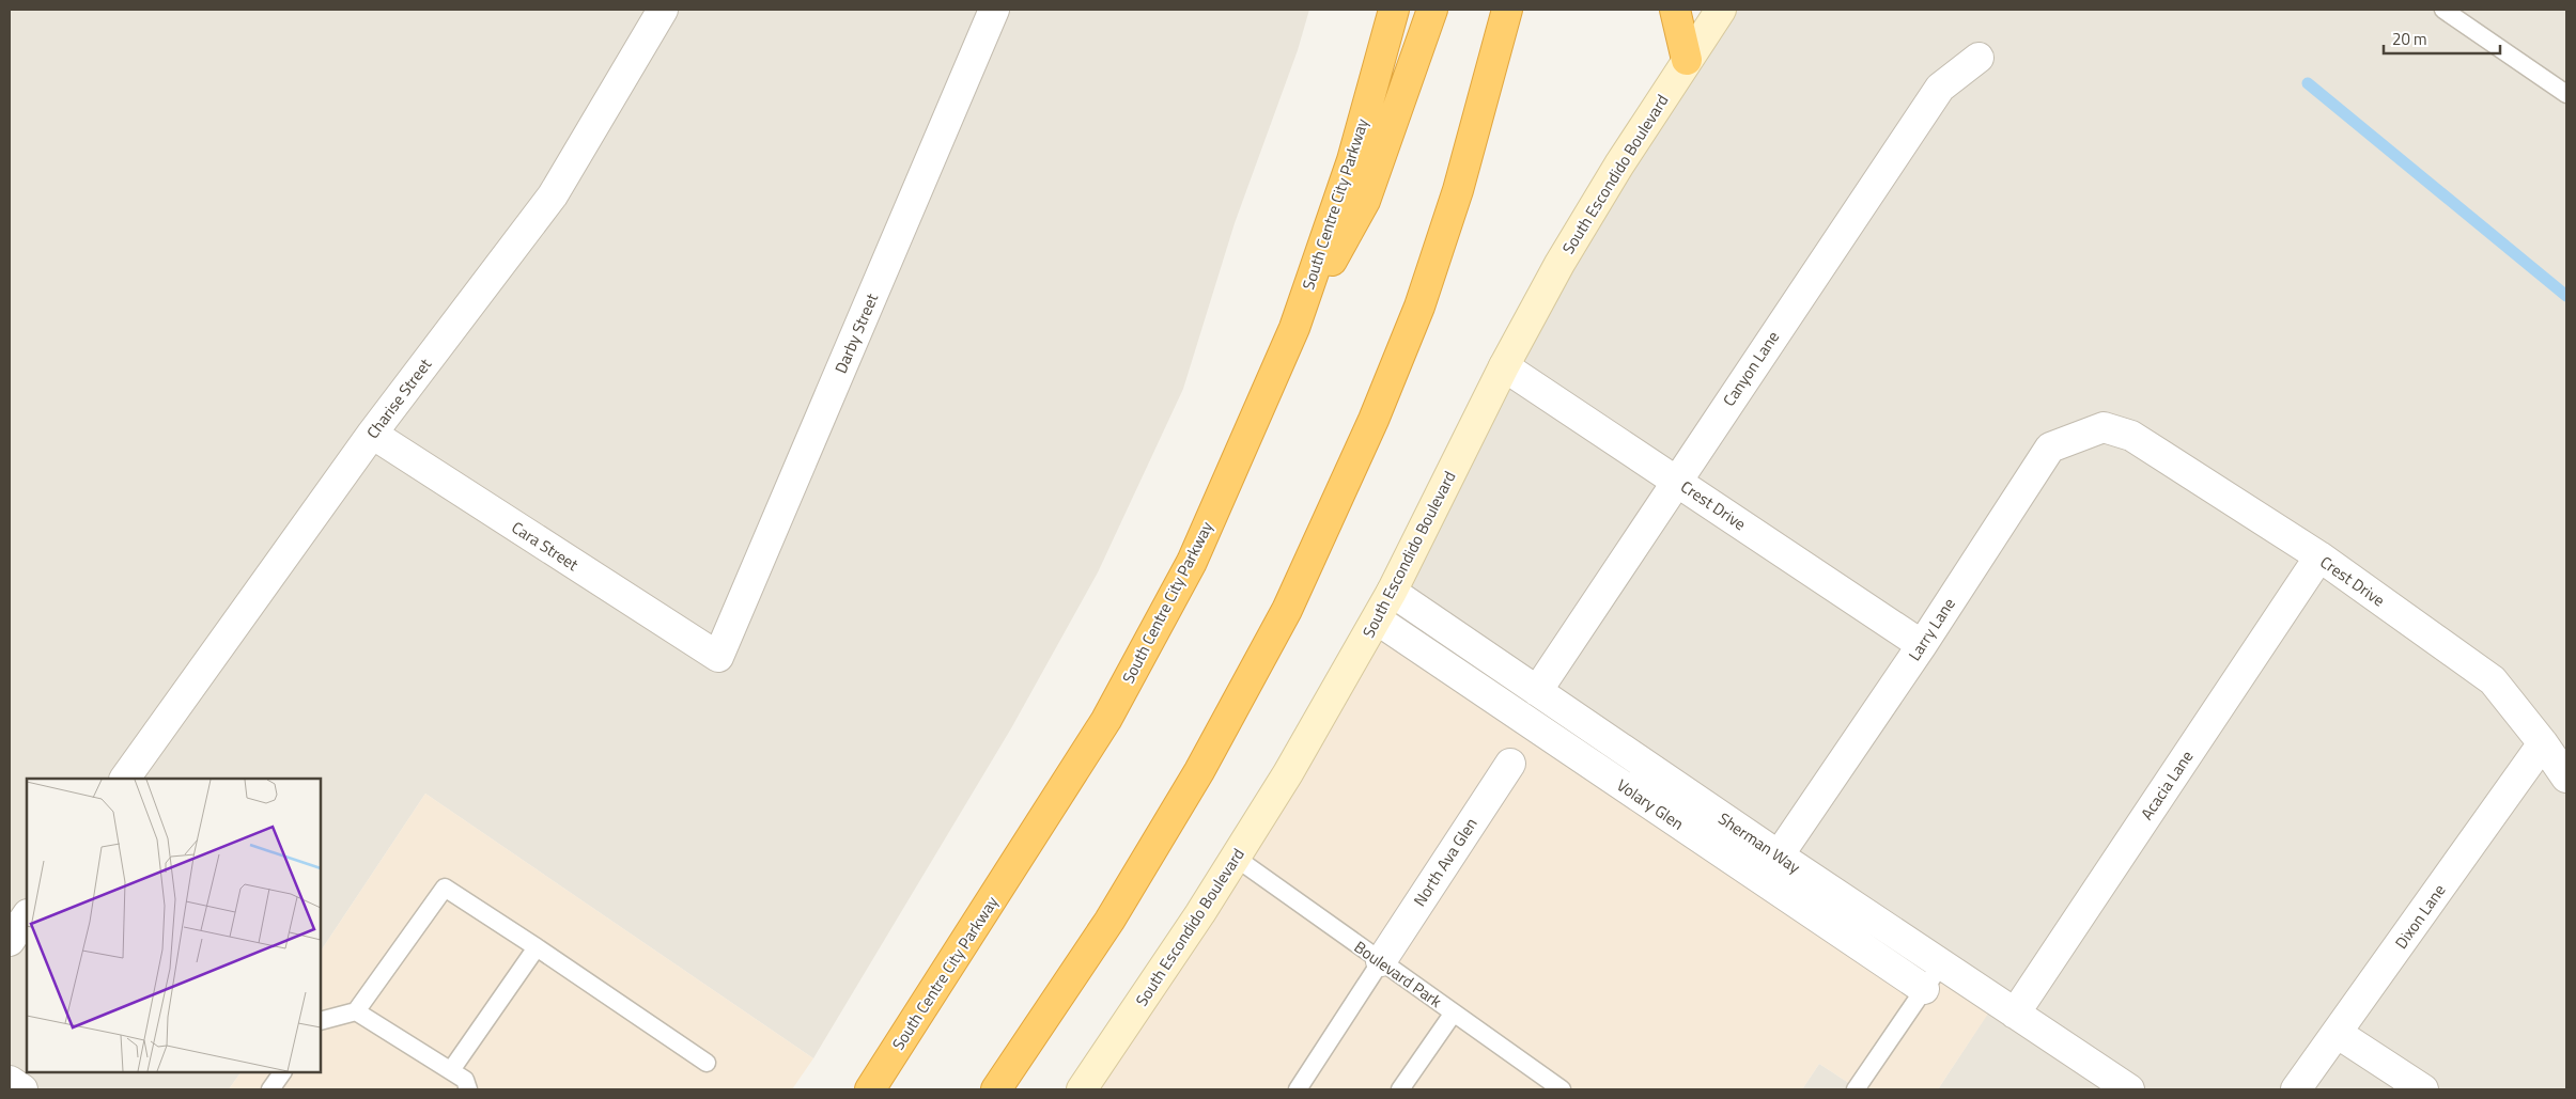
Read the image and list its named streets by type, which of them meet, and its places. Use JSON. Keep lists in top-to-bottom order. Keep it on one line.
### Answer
{"streets":{"highway":["South Centre City Parkway"],"street":["South Escondido Boulevard","Darby Street","Canyon Lane","Charise Street","Crest Drive","Cara Street","Larry Lane","Acacia Lane","Volary Glen","Sherman Way","North Ava Glen","Dixon Lane"],"lane":["Boulevard Park"]},"crossings":[["South Escondido Boulevard","Crest Drive"],["South Escondido Boulevard","Volary Glen"],["South Escondido Boulevard","Sherman Way"],["South Escondido Boulevard","Boulevard Park"],["Darby Street","Cara Street"],["Canyon Lane","Crest Drive"],["Canyon Lane","Sherman Way"],["Charise Street","Cara Street"],["Crest Drive","Larry Lane"],["Crest Drive","Acacia Lane"],["Crest Drive","Dixon Lane"],["Larry Lane","Sherman Way"],["Acacia Lane","Sherman Way"],["North Ava Glen","Boulevard Park"]],"scale_bar":"20 m"}
